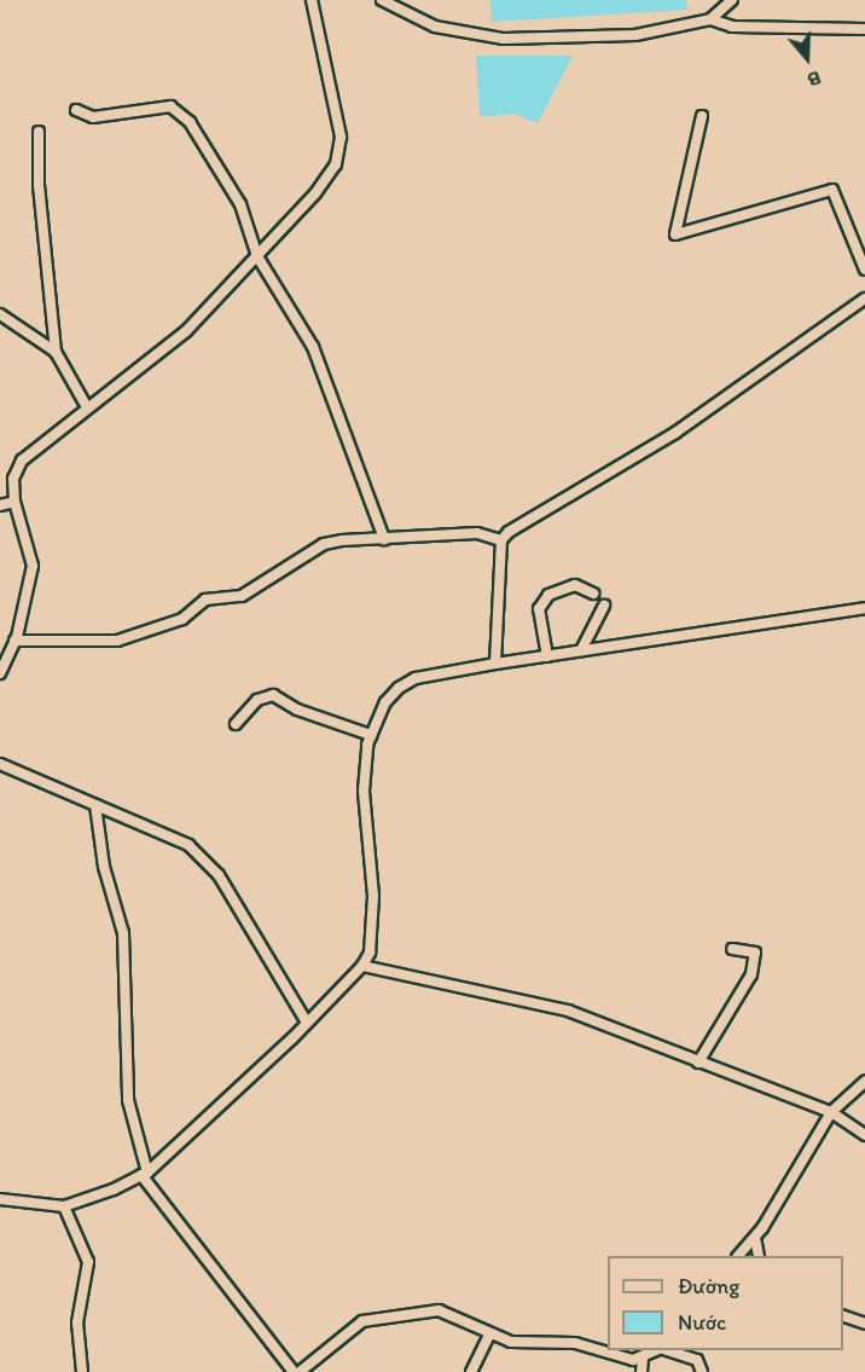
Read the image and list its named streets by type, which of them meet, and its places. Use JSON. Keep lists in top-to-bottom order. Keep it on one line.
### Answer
{"legend":["Đường","Nước"],"north":"bottom"}
